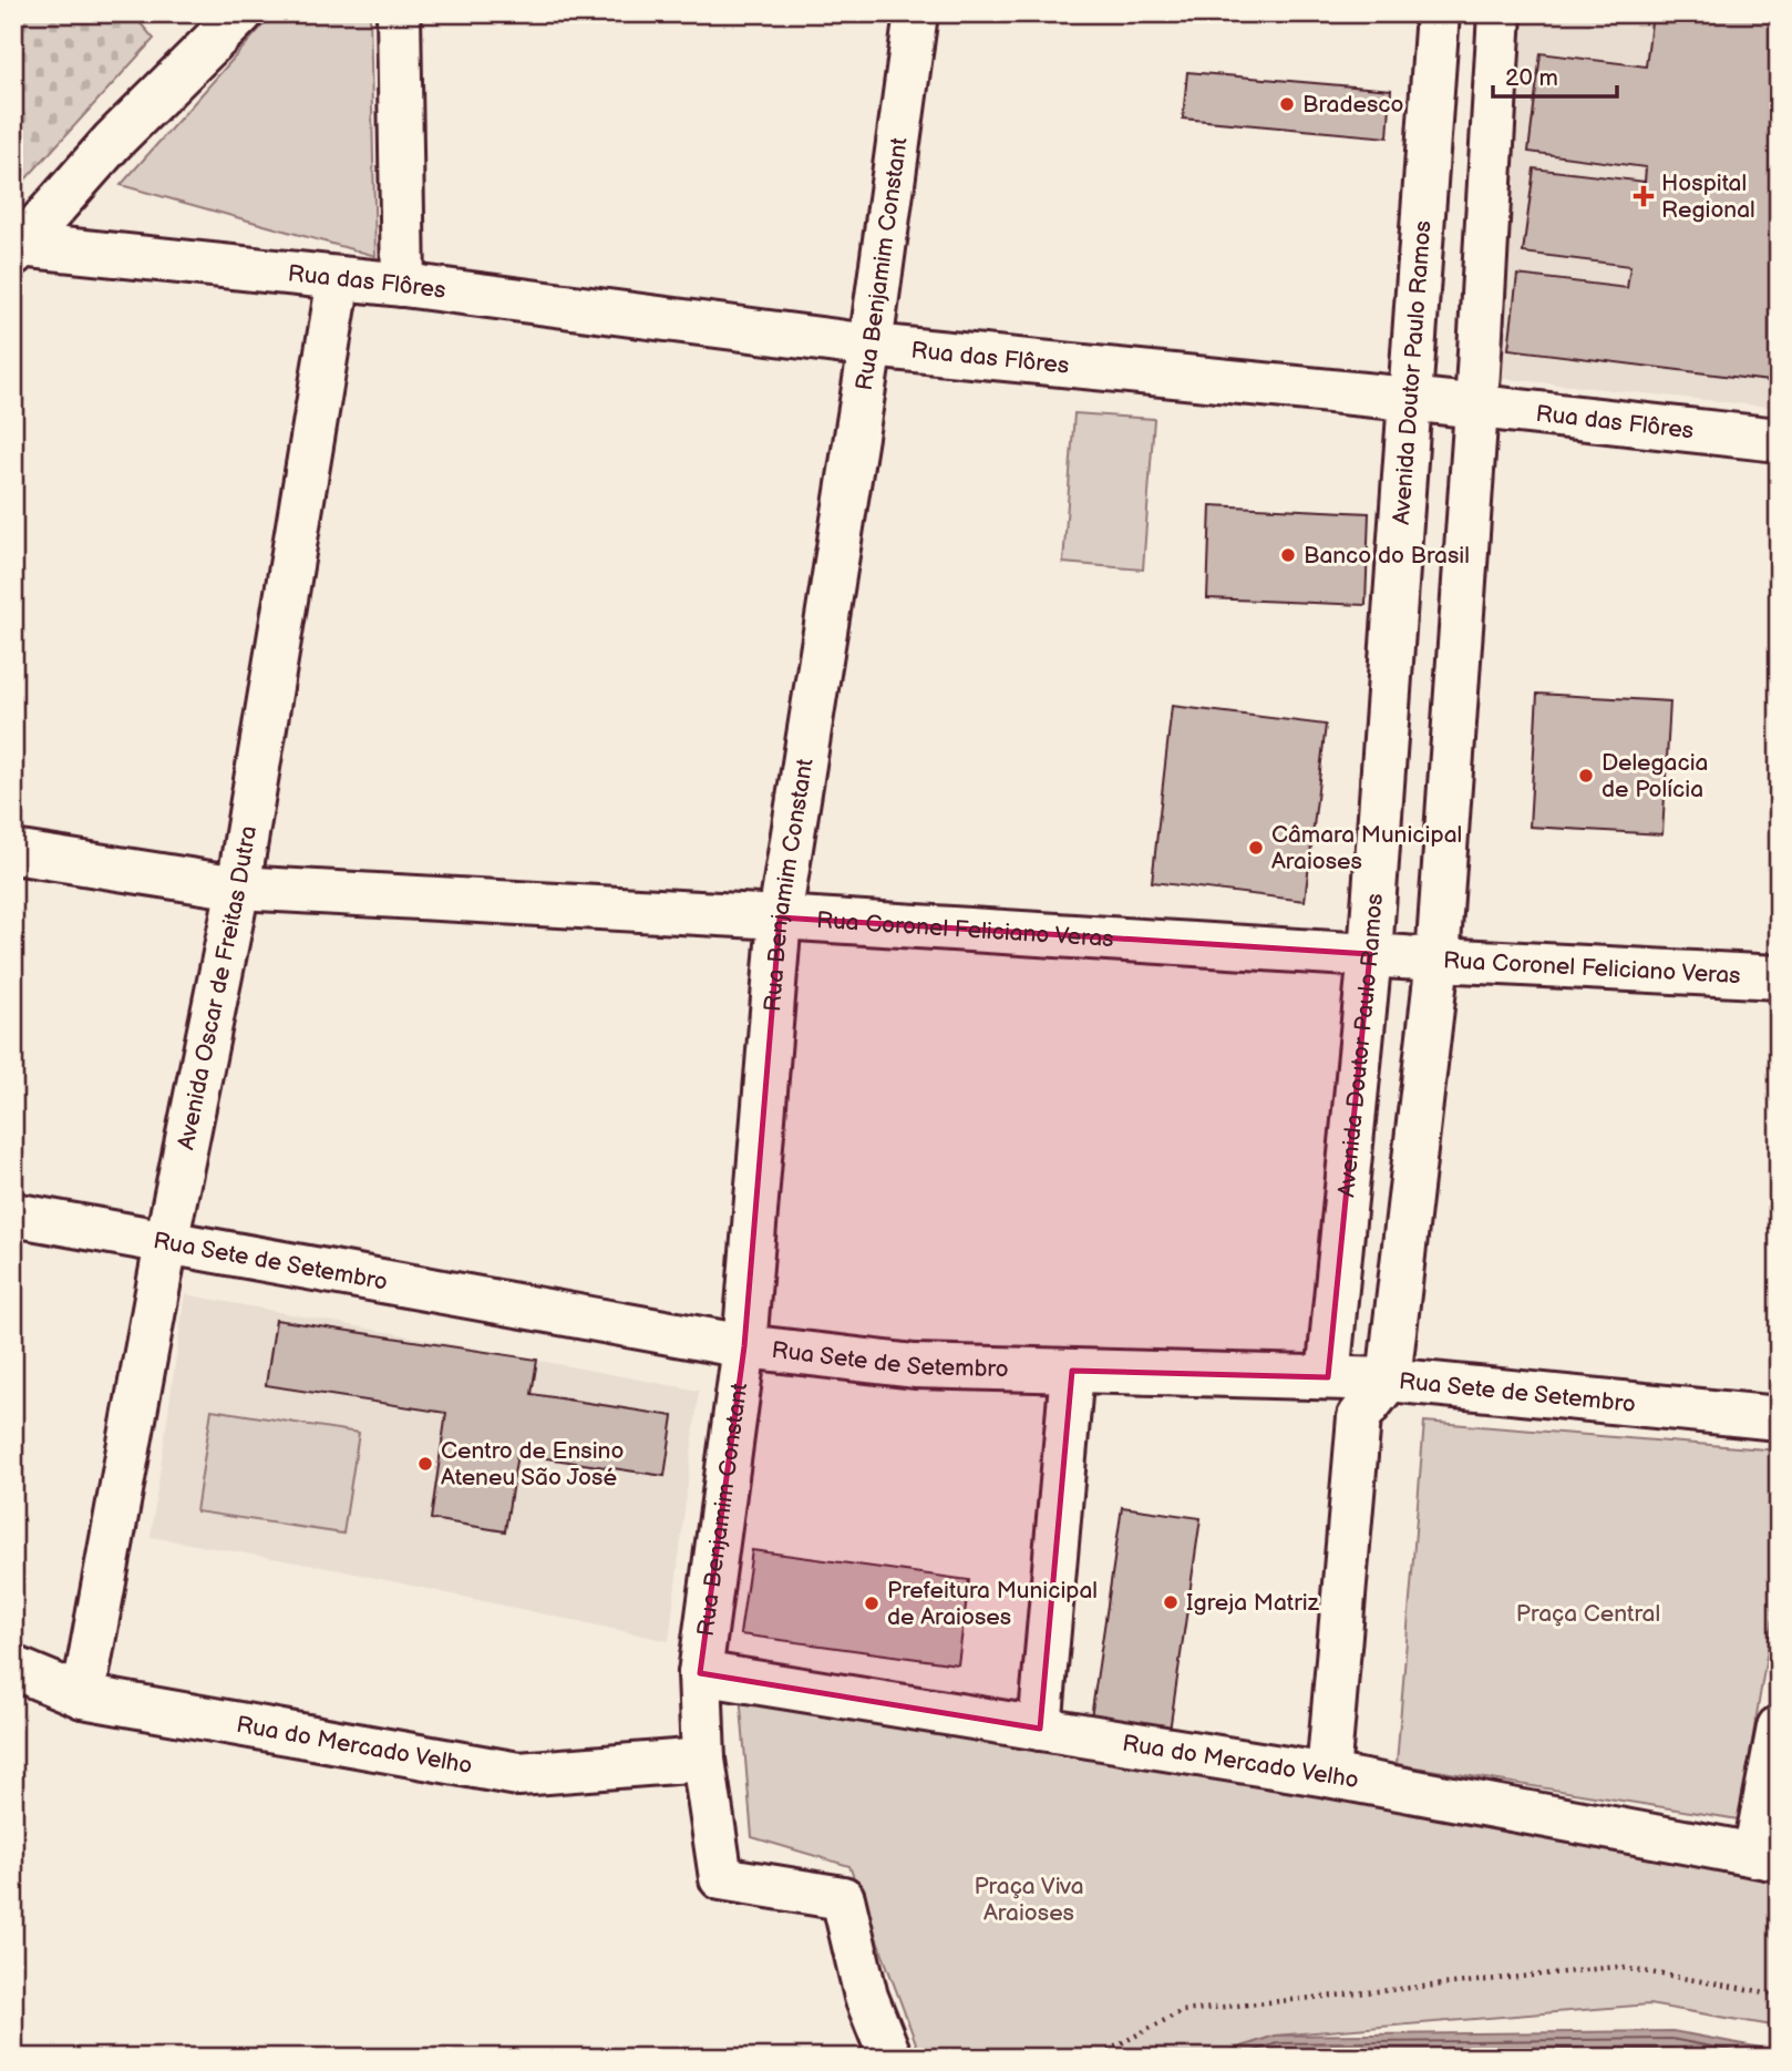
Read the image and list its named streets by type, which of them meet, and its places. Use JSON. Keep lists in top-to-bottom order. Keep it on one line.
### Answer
{"streets":{"street":["Rua Benjamim Constant","Rua das Flôres","Avenida Doutor Paulo Ramos","Rua Coronel Feliciano Veras","Avenida Oscar de Freitas Dutra","Rua Sete de Setembro","Rua do Mercado Velho"]},"crossings":[["Rua Benjamim Constant","Rua das Flôres"],["Rua Benjamim Constant","Rua Coronel Feliciano Veras"],["Rua Benjamim Constant","Rua Sete de Setembro"],["Rua Benjamim Constant","Rua do Mercado Velho"],["Rua das Flôres","Avenida Doutor Paulo Ramos"],["Rua das Flôres","Avenida Oscar de Freitas Dutra"],["Avenida Doutor Paulo Ramos","Rua Coronel Feliciano Veras"],["Avenida Doutor Paulo Ramos","Rua Sete de Setembro"],["Rua Coronel Feliciano Veras","Avenida Oscar de Freitas Dutra"],["Avenida Oscar de Freitas Dutra","Rua Sete de Setembro"],["Avenida Oscar de Freitas Dutra","Rua do Mercado Velho"]],"parks":["Praça Central","Praça Viva Araioses"],"places":{"other":["Bradesco","Banco do Brasil","Delegacia de Polícia","Câmara Municipal Araioses","Centro de Ensino Ateneu São José","Igreja Matriz","Prefeitura Municipal de Araioses"],"health":["Hospital Regional"]},"scale_bar":"20 m"}
